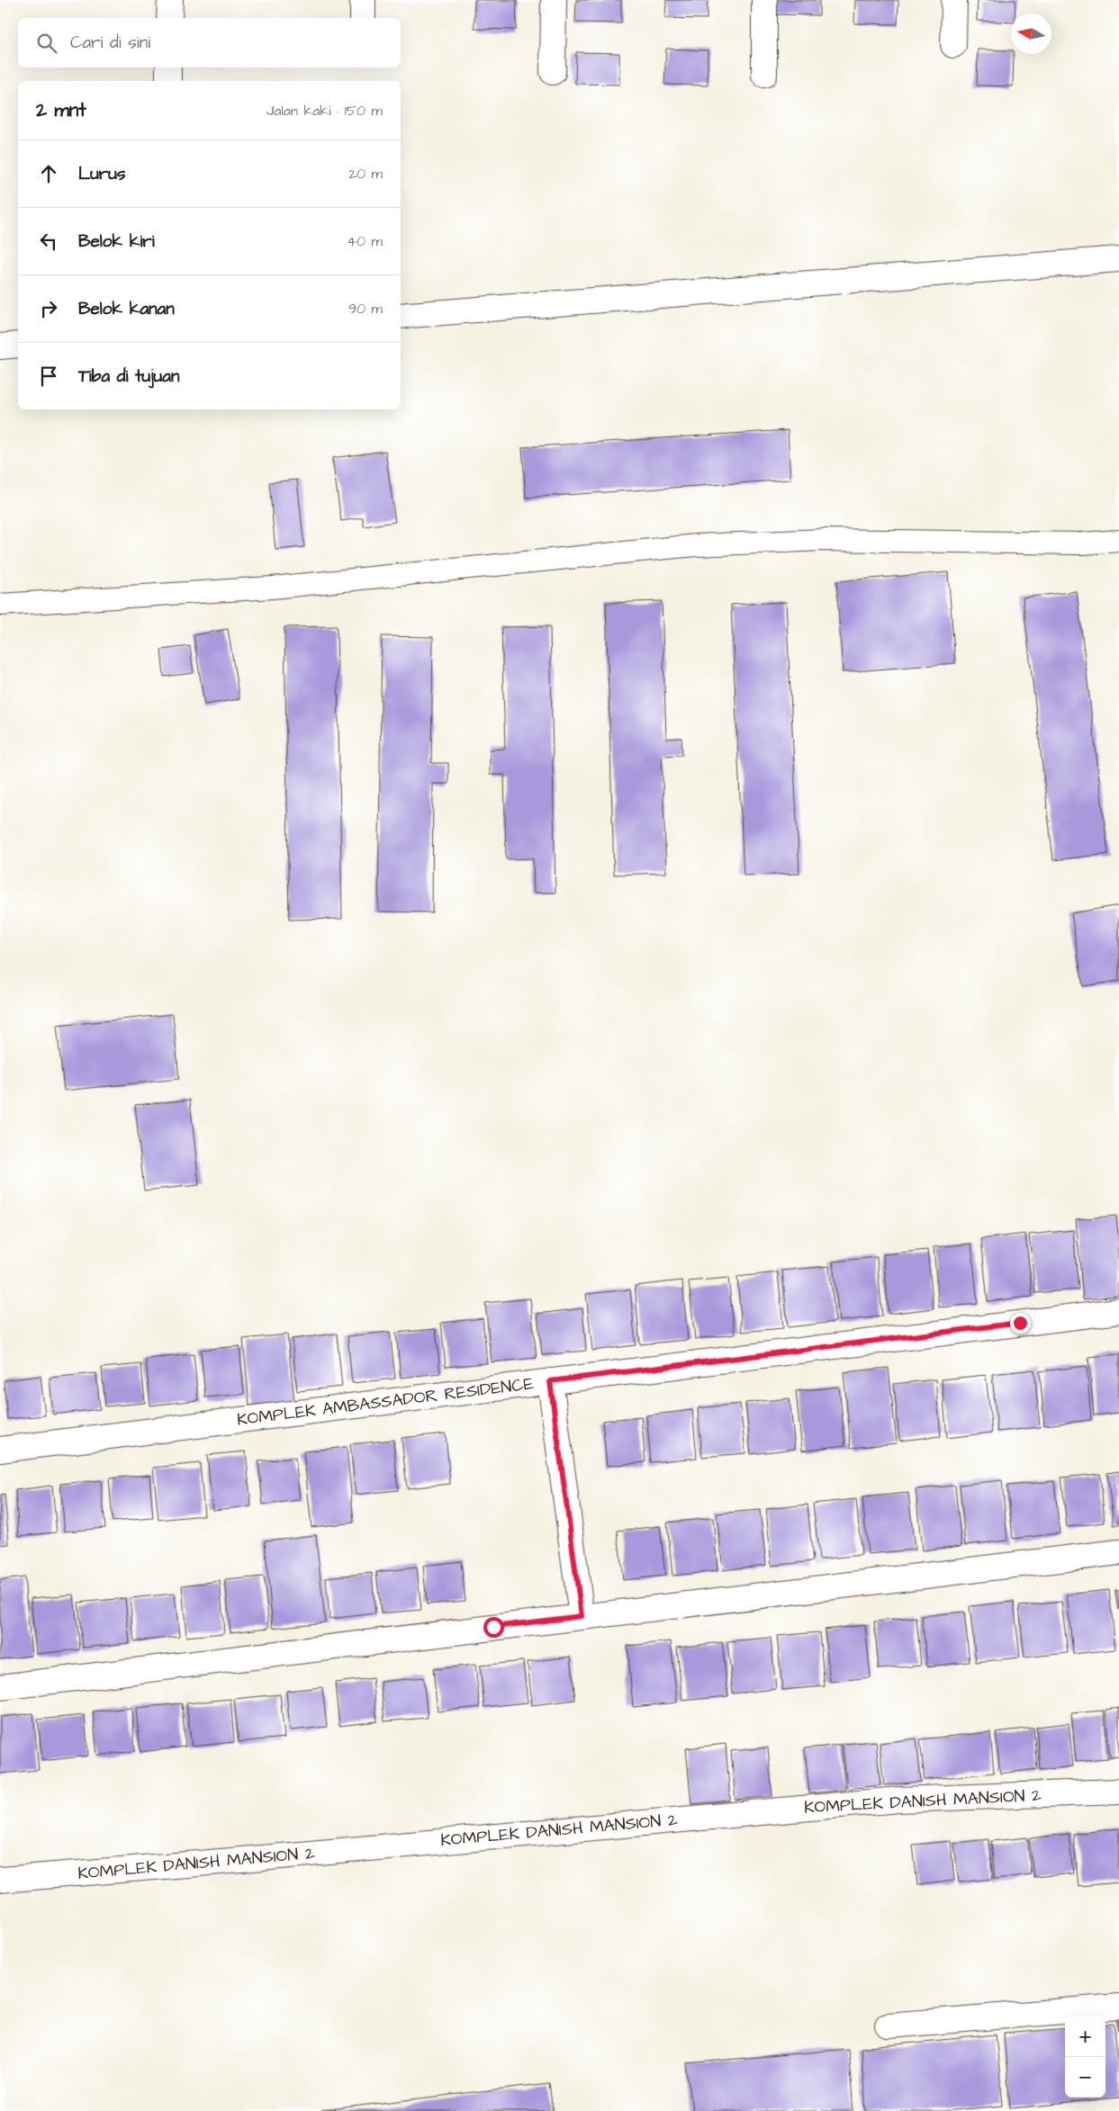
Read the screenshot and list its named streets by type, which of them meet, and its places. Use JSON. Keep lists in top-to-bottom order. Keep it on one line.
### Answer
{"streets":{"street":["KOMPLEK AMBASSADOR RESIDENCE","KOMPLEK DANISH MANSION 2"]},"north":"left","page":{"search":"Cari di sini","heading":["2 mnt","Jalan kaki · 150 m"],"list":[["Lurus","20 m"],["Belok kiri","40 m"],["Belok kanan","90 m"],"Tiba di tujuan"],"map_buttons":["+","−"]}}
